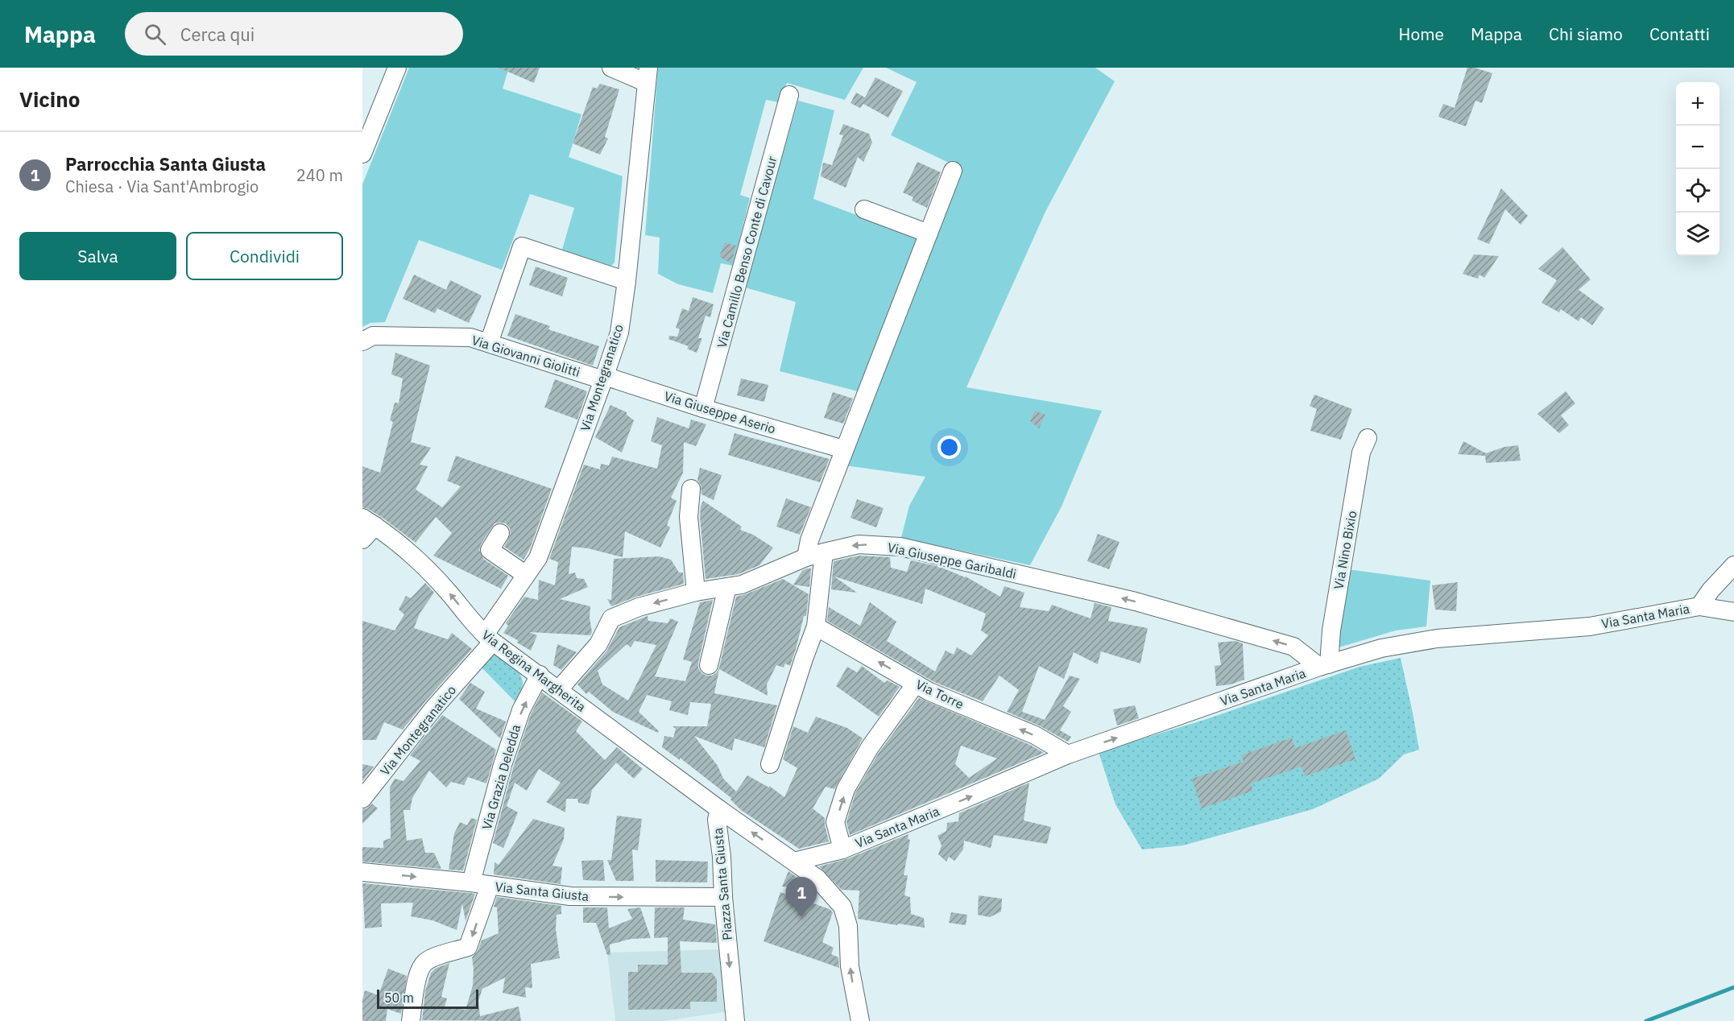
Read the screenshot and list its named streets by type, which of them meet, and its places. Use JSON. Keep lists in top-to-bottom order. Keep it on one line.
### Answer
{"streets":{"street":["Via Camillo Benso Conte di Cavour","Via Giovanni Giolitti","Via Montegranatico","Via Giuseppe Aserio","Via Nino Bixio","Via Giuseppe Garibaldi","Via Santa Maria","Via Regina Margherita","Via Torre","Via Grazia Deledda","Piazza Santa Giusta","Via Santa Giusta"]},"crossings":[["Via Camillo Benso Conte di Cavour","Via Giuseppe Aserio"],["Via Giovanni Giolitti","Via Montegranatico"],["Via Giovanni Giolitti","Via Giuseppe Aserio"],["Via Montegranatico","Via Giuseppe Aserio"],["Via Montegranatico","Via Regina Margherita"],["Via Nino Bixio","Via Giuseppe Garibaldi"],["Via Nino Bixio","Via Santa Maria"],["Via Giuseppe Garibaldi","Via Santa Maria"],["Via Giuseppe Garibaldi","Via Regina Margherita"],["Via Santa Maria","Via Torre"],["Via Santa Maria","Piazza Santa Giusta"],["Via Regina Margherita","Via Grazia Deledda"],["Via Regina Margherita","Piazza Santa Giusta"],["Via Grazia Deledda","Via Santa Giusta"],["Piazza Santa Giusta","Via Santa Giusta"]],"one_way":["Via Giuseppe Garibaldi","Via Santa Maria","Via Regina Margherita","Via Torre","Via Grazia Deledda","Via Santa Giusta"],"scale_bar":"50 m","page":{"header":"Mappa","search":"Cerca qui","nav":["Home","Mappa","Chi siamo","Contatti"],"heading":"Vicino","map_buttons":["+","−"],"list":[{"mark":"1","name":"Parrocchia Santa Giusta","note":"Chiesa · Via Sant'Ambrogio","value":"240 m"}],"buttons":["Salva","Condividi"],"pins":"1","scale":"50 m"}}
